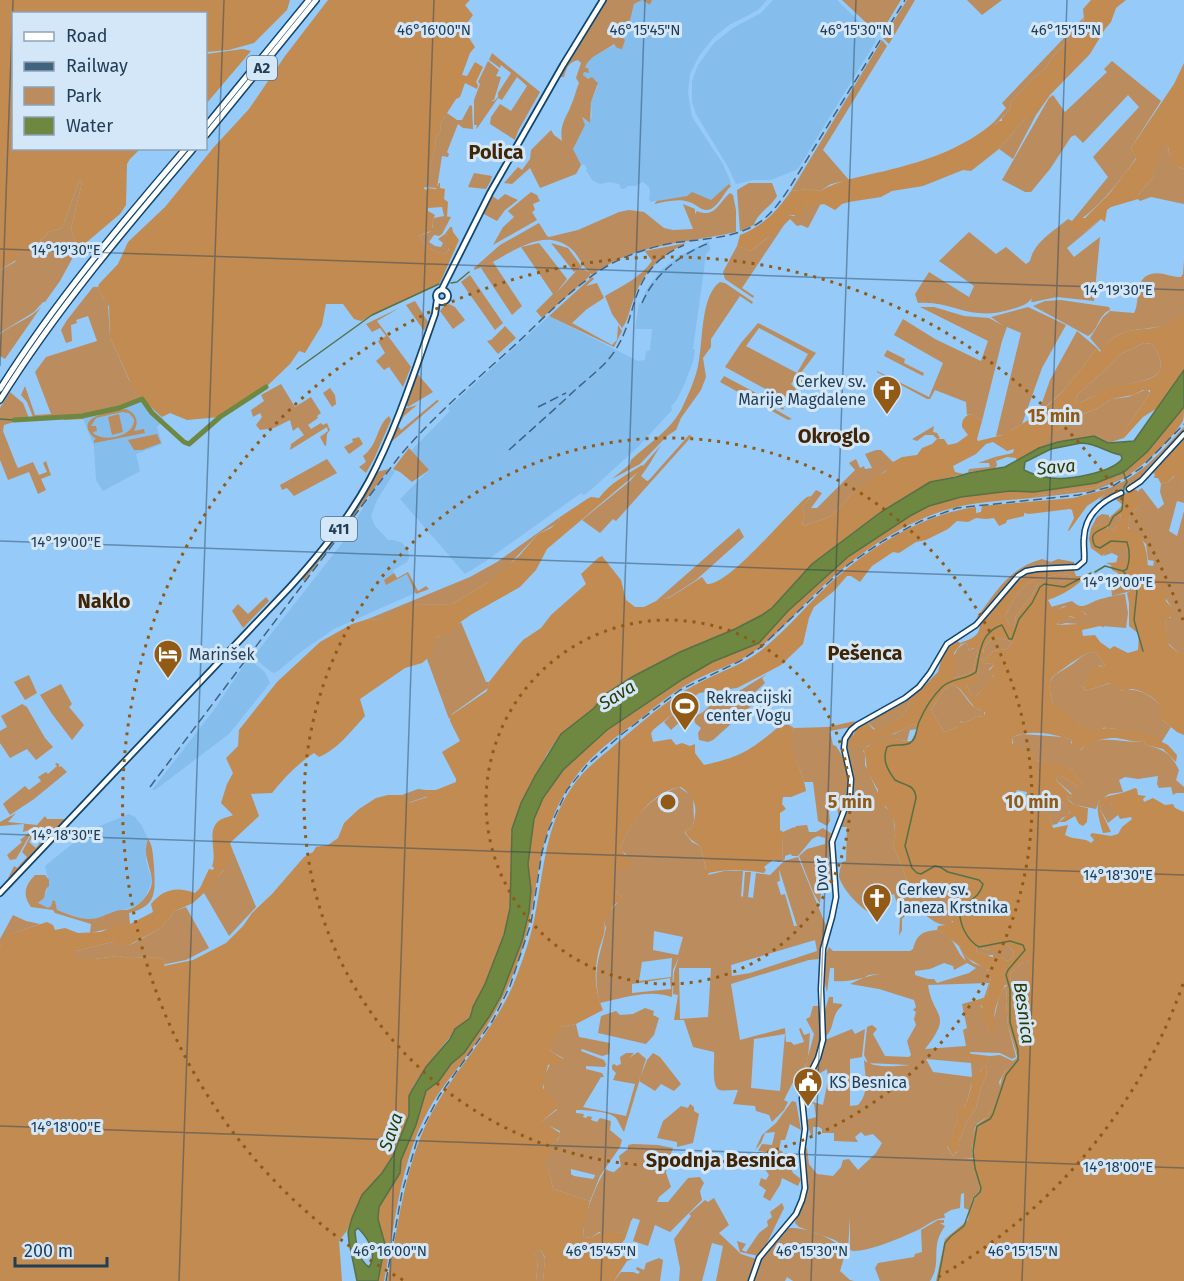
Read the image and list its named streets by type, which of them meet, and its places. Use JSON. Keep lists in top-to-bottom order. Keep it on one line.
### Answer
{"streets":{"highway":["A2"],"main road":["411"],"street":["Dvor"]},"districts":["Polica","Okroglo","Naklo","Pešenca","Spodnja Besnica"],"water":["Sava","Besnica"],"places":{"church":["Cerkev sv. Marije Magdalene","Cerkev sv. Janeza Krstnika"],"hotel":["Marinšek"],"sports":["Rekreacijski center Vogu"],"public building":["KS Besnica"]},"legend":["Road","Railway","Park","Water"],"scale_bar":"200 m","coordinates":["46°16'00\"N","46°15'45\"N","46°15'30\"N","46°15'15\"N","14°19'30\"E","14°19'00\"E","14°18'30\"E","14°18'00\"E"],"rings":["15 min","5 min","10 min"]}
